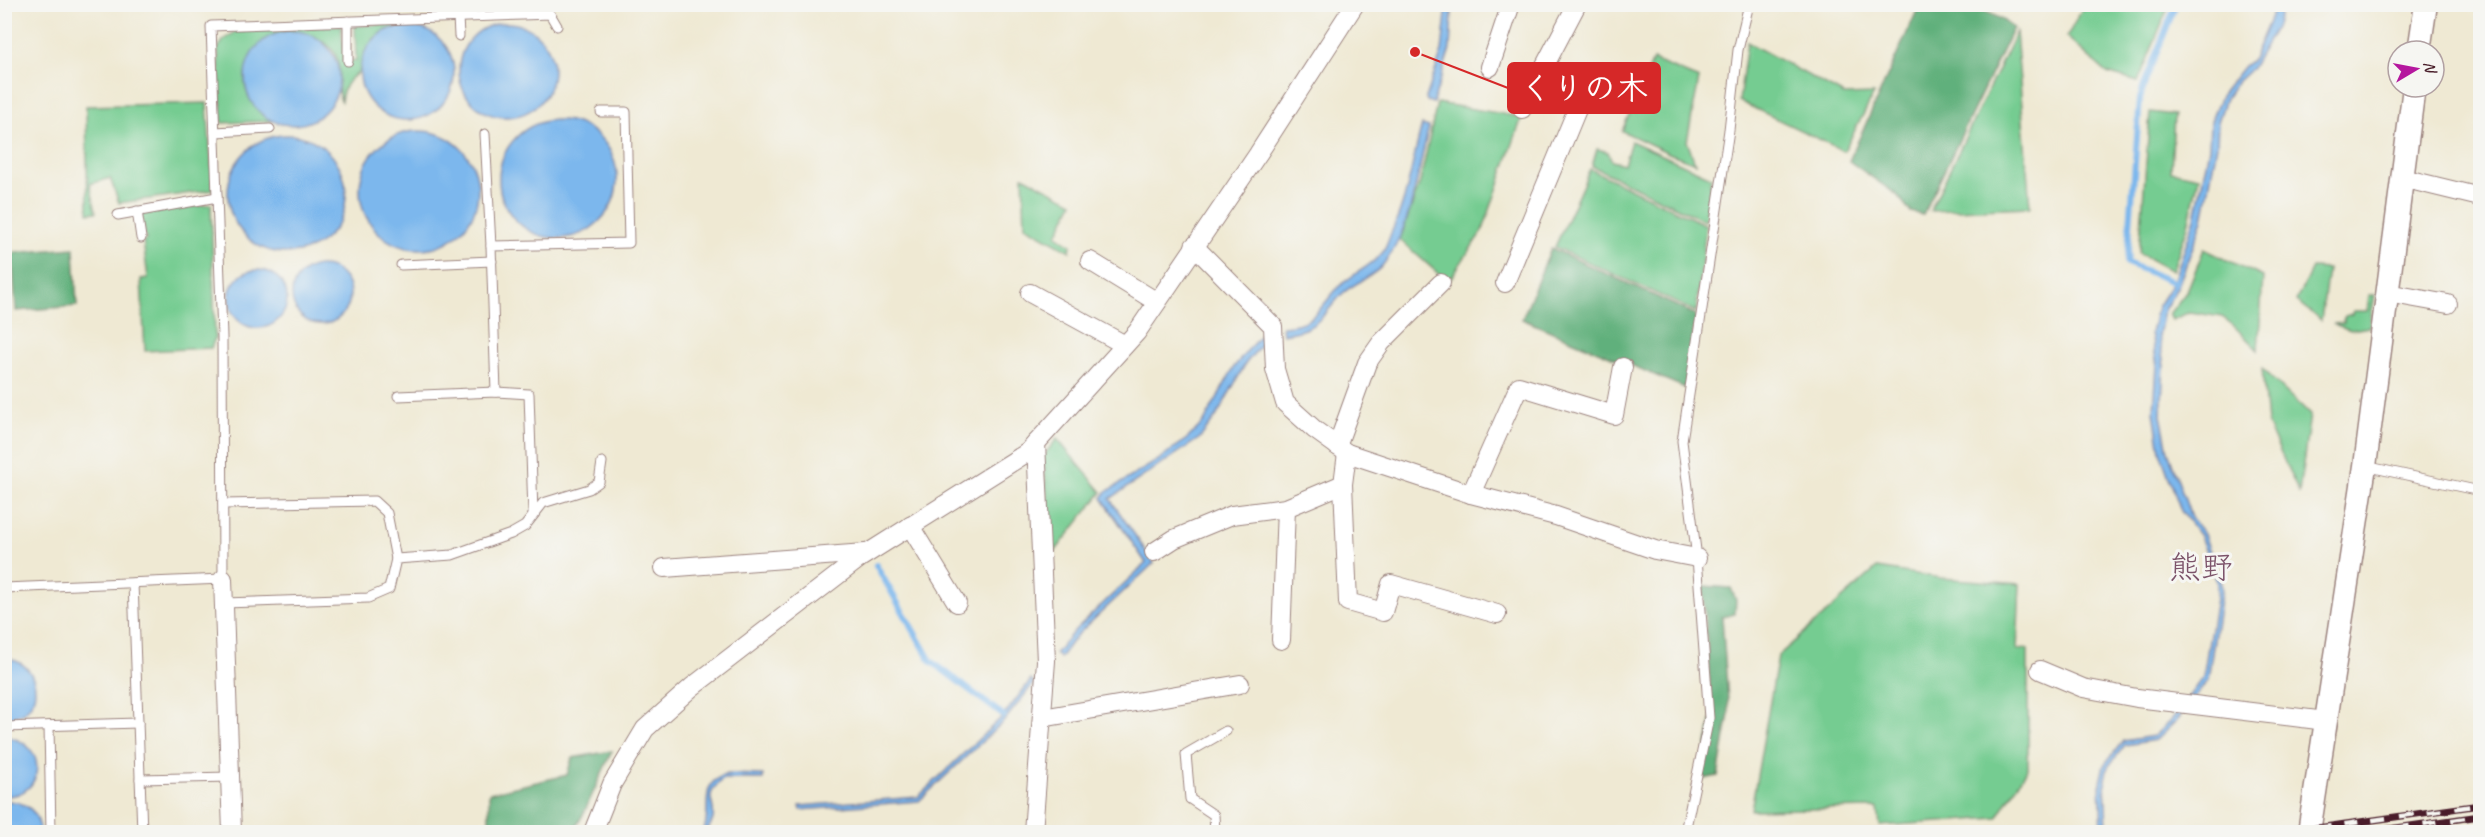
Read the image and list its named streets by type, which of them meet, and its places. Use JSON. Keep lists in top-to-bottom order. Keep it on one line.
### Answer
{"districts":["熊野"],"places":["くりの木"],"north":"right"}
